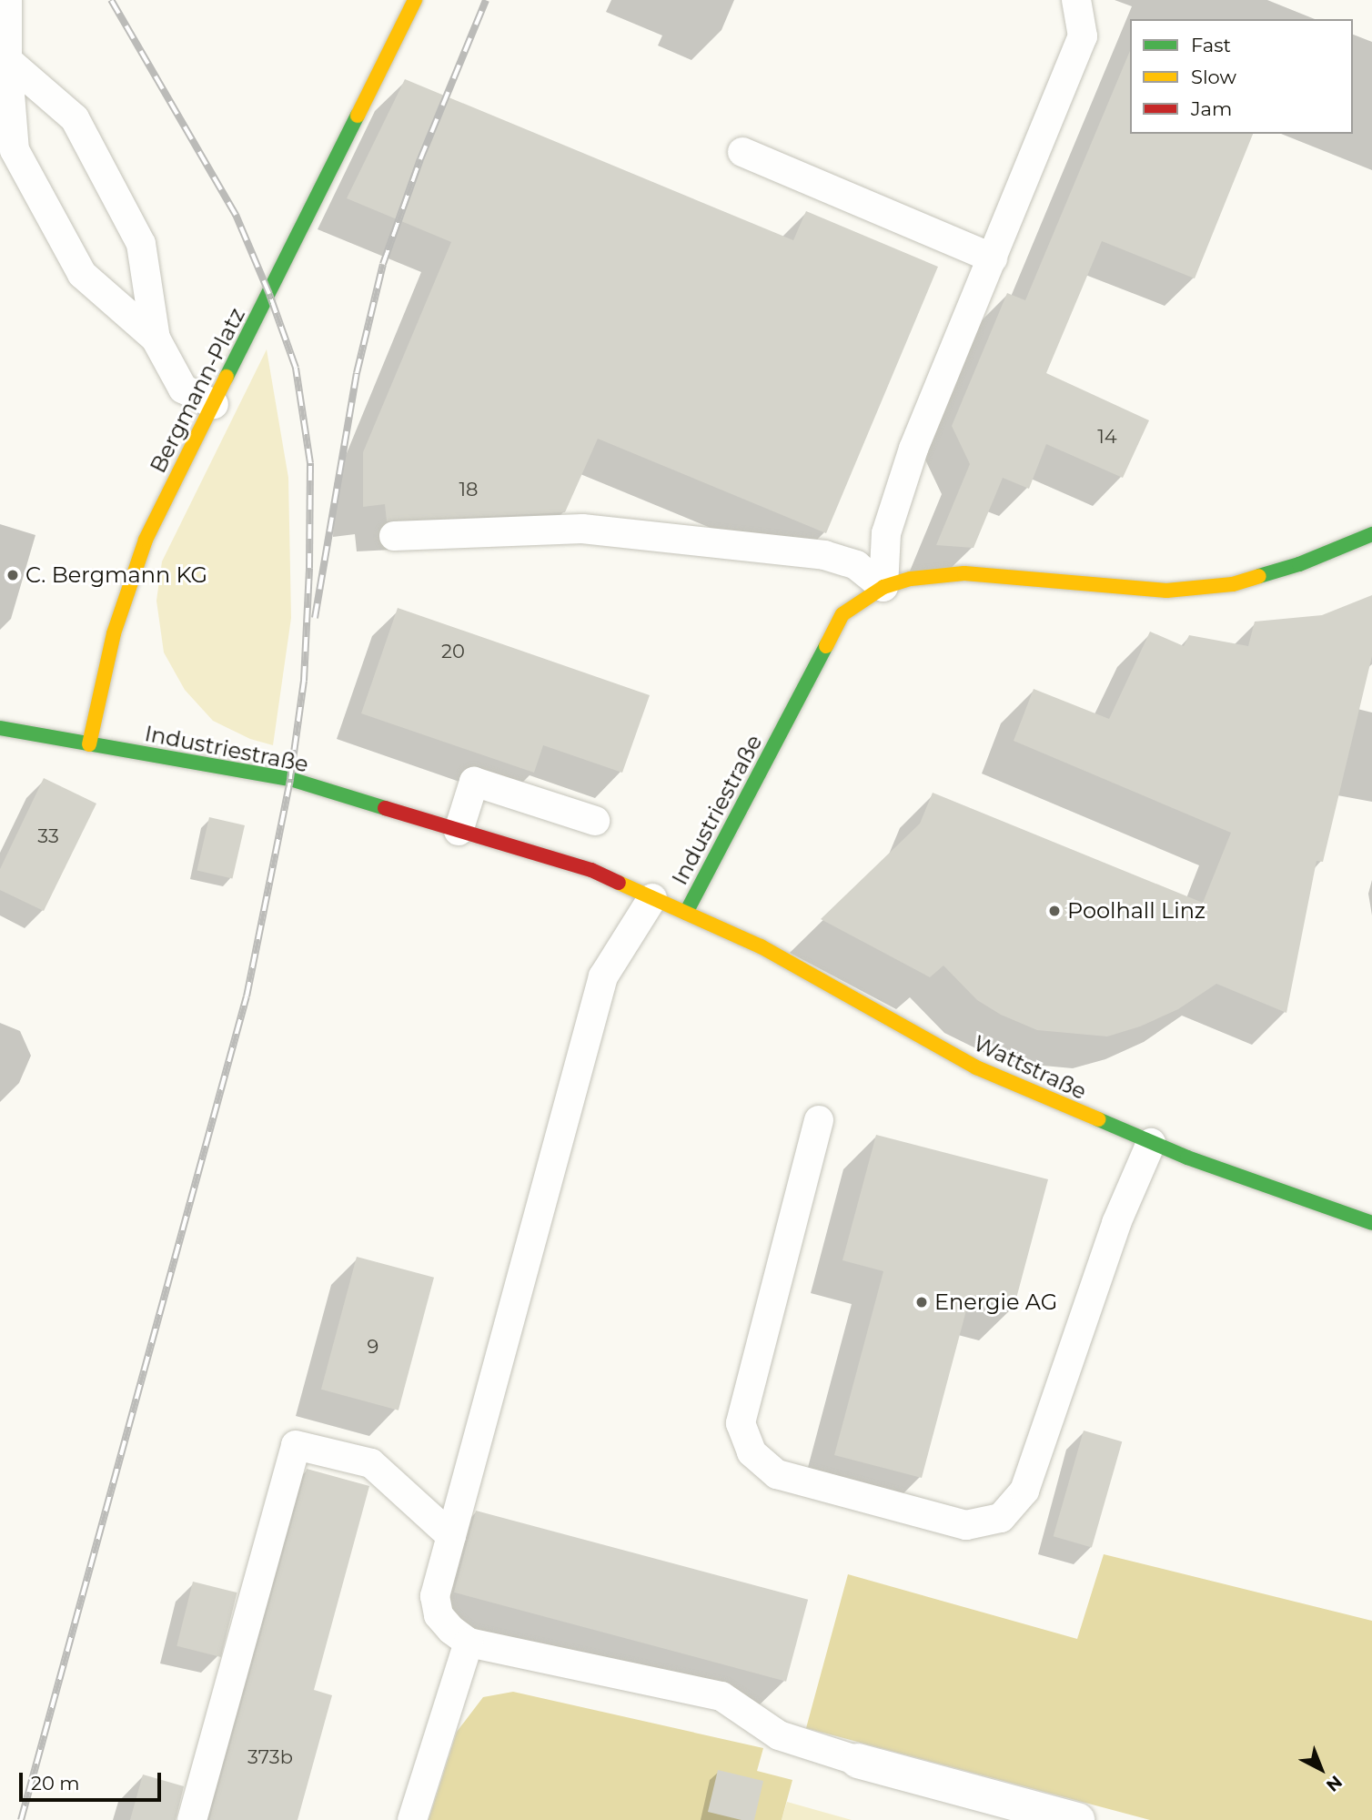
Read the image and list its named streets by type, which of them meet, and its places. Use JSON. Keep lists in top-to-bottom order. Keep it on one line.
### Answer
{"streets":{"street":["Bergmann-Platz","Industriestraße","Wattstraße"]},"crossings":[["Bergmann-Platz","Industriestraße"],["Industriestraße","Wattstraße"]],"places":["C. Bergmann KG","Poolhall Linz","Energie AG"],"house_numbers":["14","18","20","33","9","373b"],"legend":["Fast","Slow","Jam"],"scale_bar":"20 m","north":"bottom right"}
